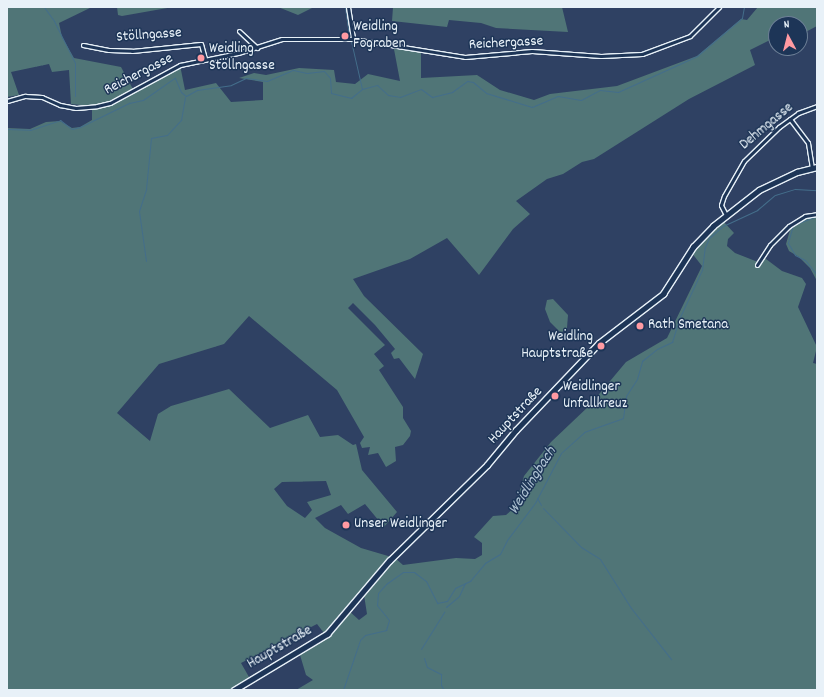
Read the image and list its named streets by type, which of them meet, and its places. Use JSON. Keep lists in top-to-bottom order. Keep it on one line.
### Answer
{"streets":{"main road":["Hauptstraße"],"street":["Stöllngasse","Reichergasse","Dehmgasse"]},"crossings":[["Stöllngasse","Reichergasse"],["Dehmgasse","Hauptstraße"]],"water":["Weidlingbach"],"places":["Weidling Fograben","Weidling Stöllngasse","Rath Smetana","Weidling Hauptstraße","Weidlinger Unfallkreuz","Unser Weidlinger"],"north":"top"}
